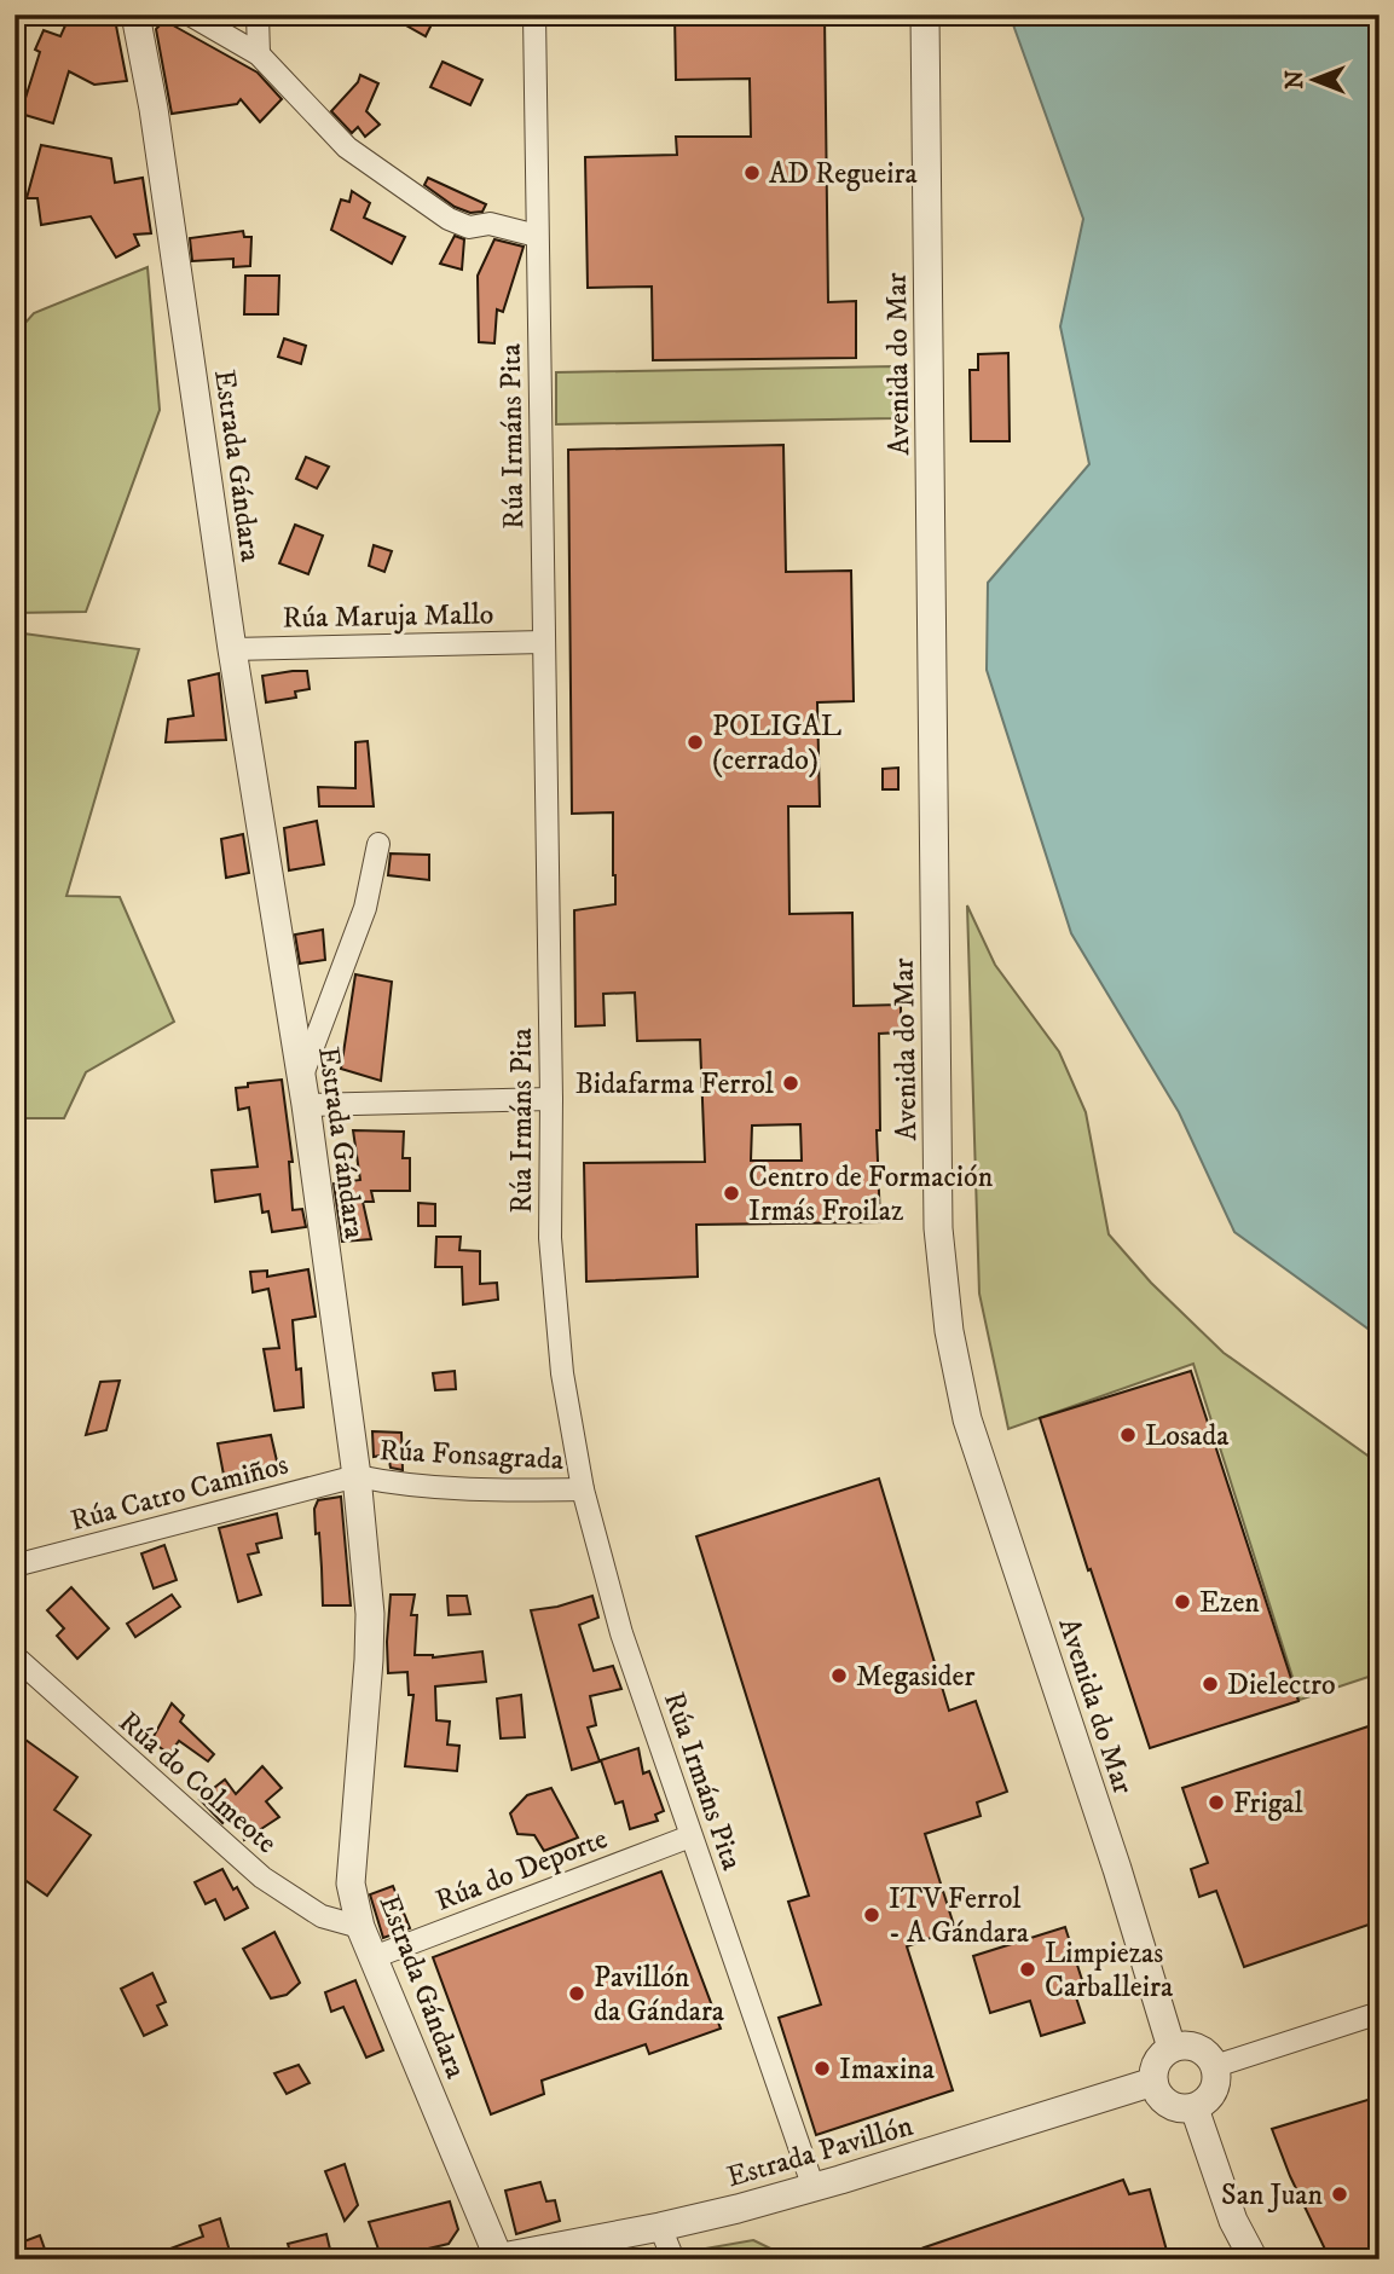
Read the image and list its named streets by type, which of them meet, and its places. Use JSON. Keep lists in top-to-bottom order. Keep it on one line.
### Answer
{"streets":{"street":["Avenida do Mar","Rúa Irmáns Pita","Estrada Gándara","Rúa Maruja Mallo","Rúa Fonsagrada","Rúa Catro Camiños","Rúa do Colmeote","Rúa do Deporte","Estrada Pavillón"]},"crossings":[["Avenida do Mar","Estrada Pavillón"],["Rúa Irmáns Pita","Rúa Maruja Mallo"],["Rúa Irmáns Pita","Rúa Fonsagrada"],["Rúa Irmáns Pita","Rúa do Deporte"],["Rúa Irmáns Pita","Estrada Pavillón"],["Estrada Gándara","Rúa Maruja Mallo"],["Estrada Gándara","Rúa Fonsagrada"],["Estrada Gándara","Rúa Catro Camiños"],["Estrada Gándara","Rúa do Colmeote"],["Estrada Gándara","Rúa do Deporte"],["Estrada Gándara","Estrada Pavillón"],["Rúa Fonsagrada","Rúa Catro Camiños"]],"places":["AD Regueira","POLIGAL (cerrado)","Bidafarma Ferrol","Centro de Formación Irmás Froilaz","Losada","Ezen","Megasider","Dielectro","Frigal","ITV Ferrol - A Gándara","Limpiezas Carballeira","Pavillón da Gándara","Imaxina","San Juan"],"north":"left"}
